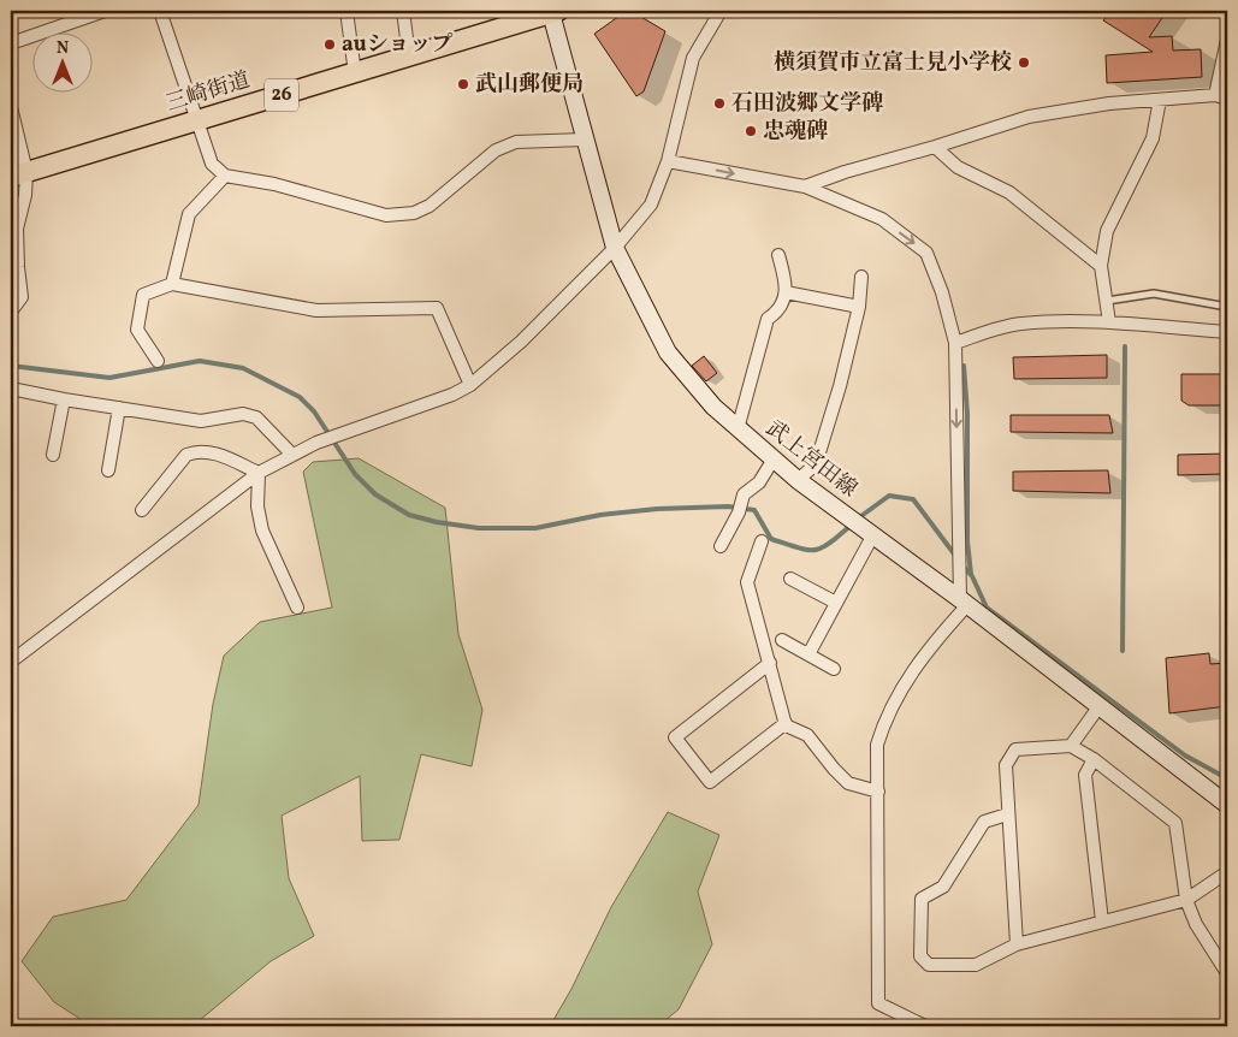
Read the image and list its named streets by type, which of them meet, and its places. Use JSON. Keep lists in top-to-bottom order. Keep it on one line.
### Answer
{"streets":{"main road":["三崎街道","26","武上宮田線"]},"crossings":[["三崎街道","武上宮田線"]],"places":["auショップ","横須賀市立富士見小学校","武山郵便局","石田波郷文学碑","忠魂碑"],"north":"top"}
